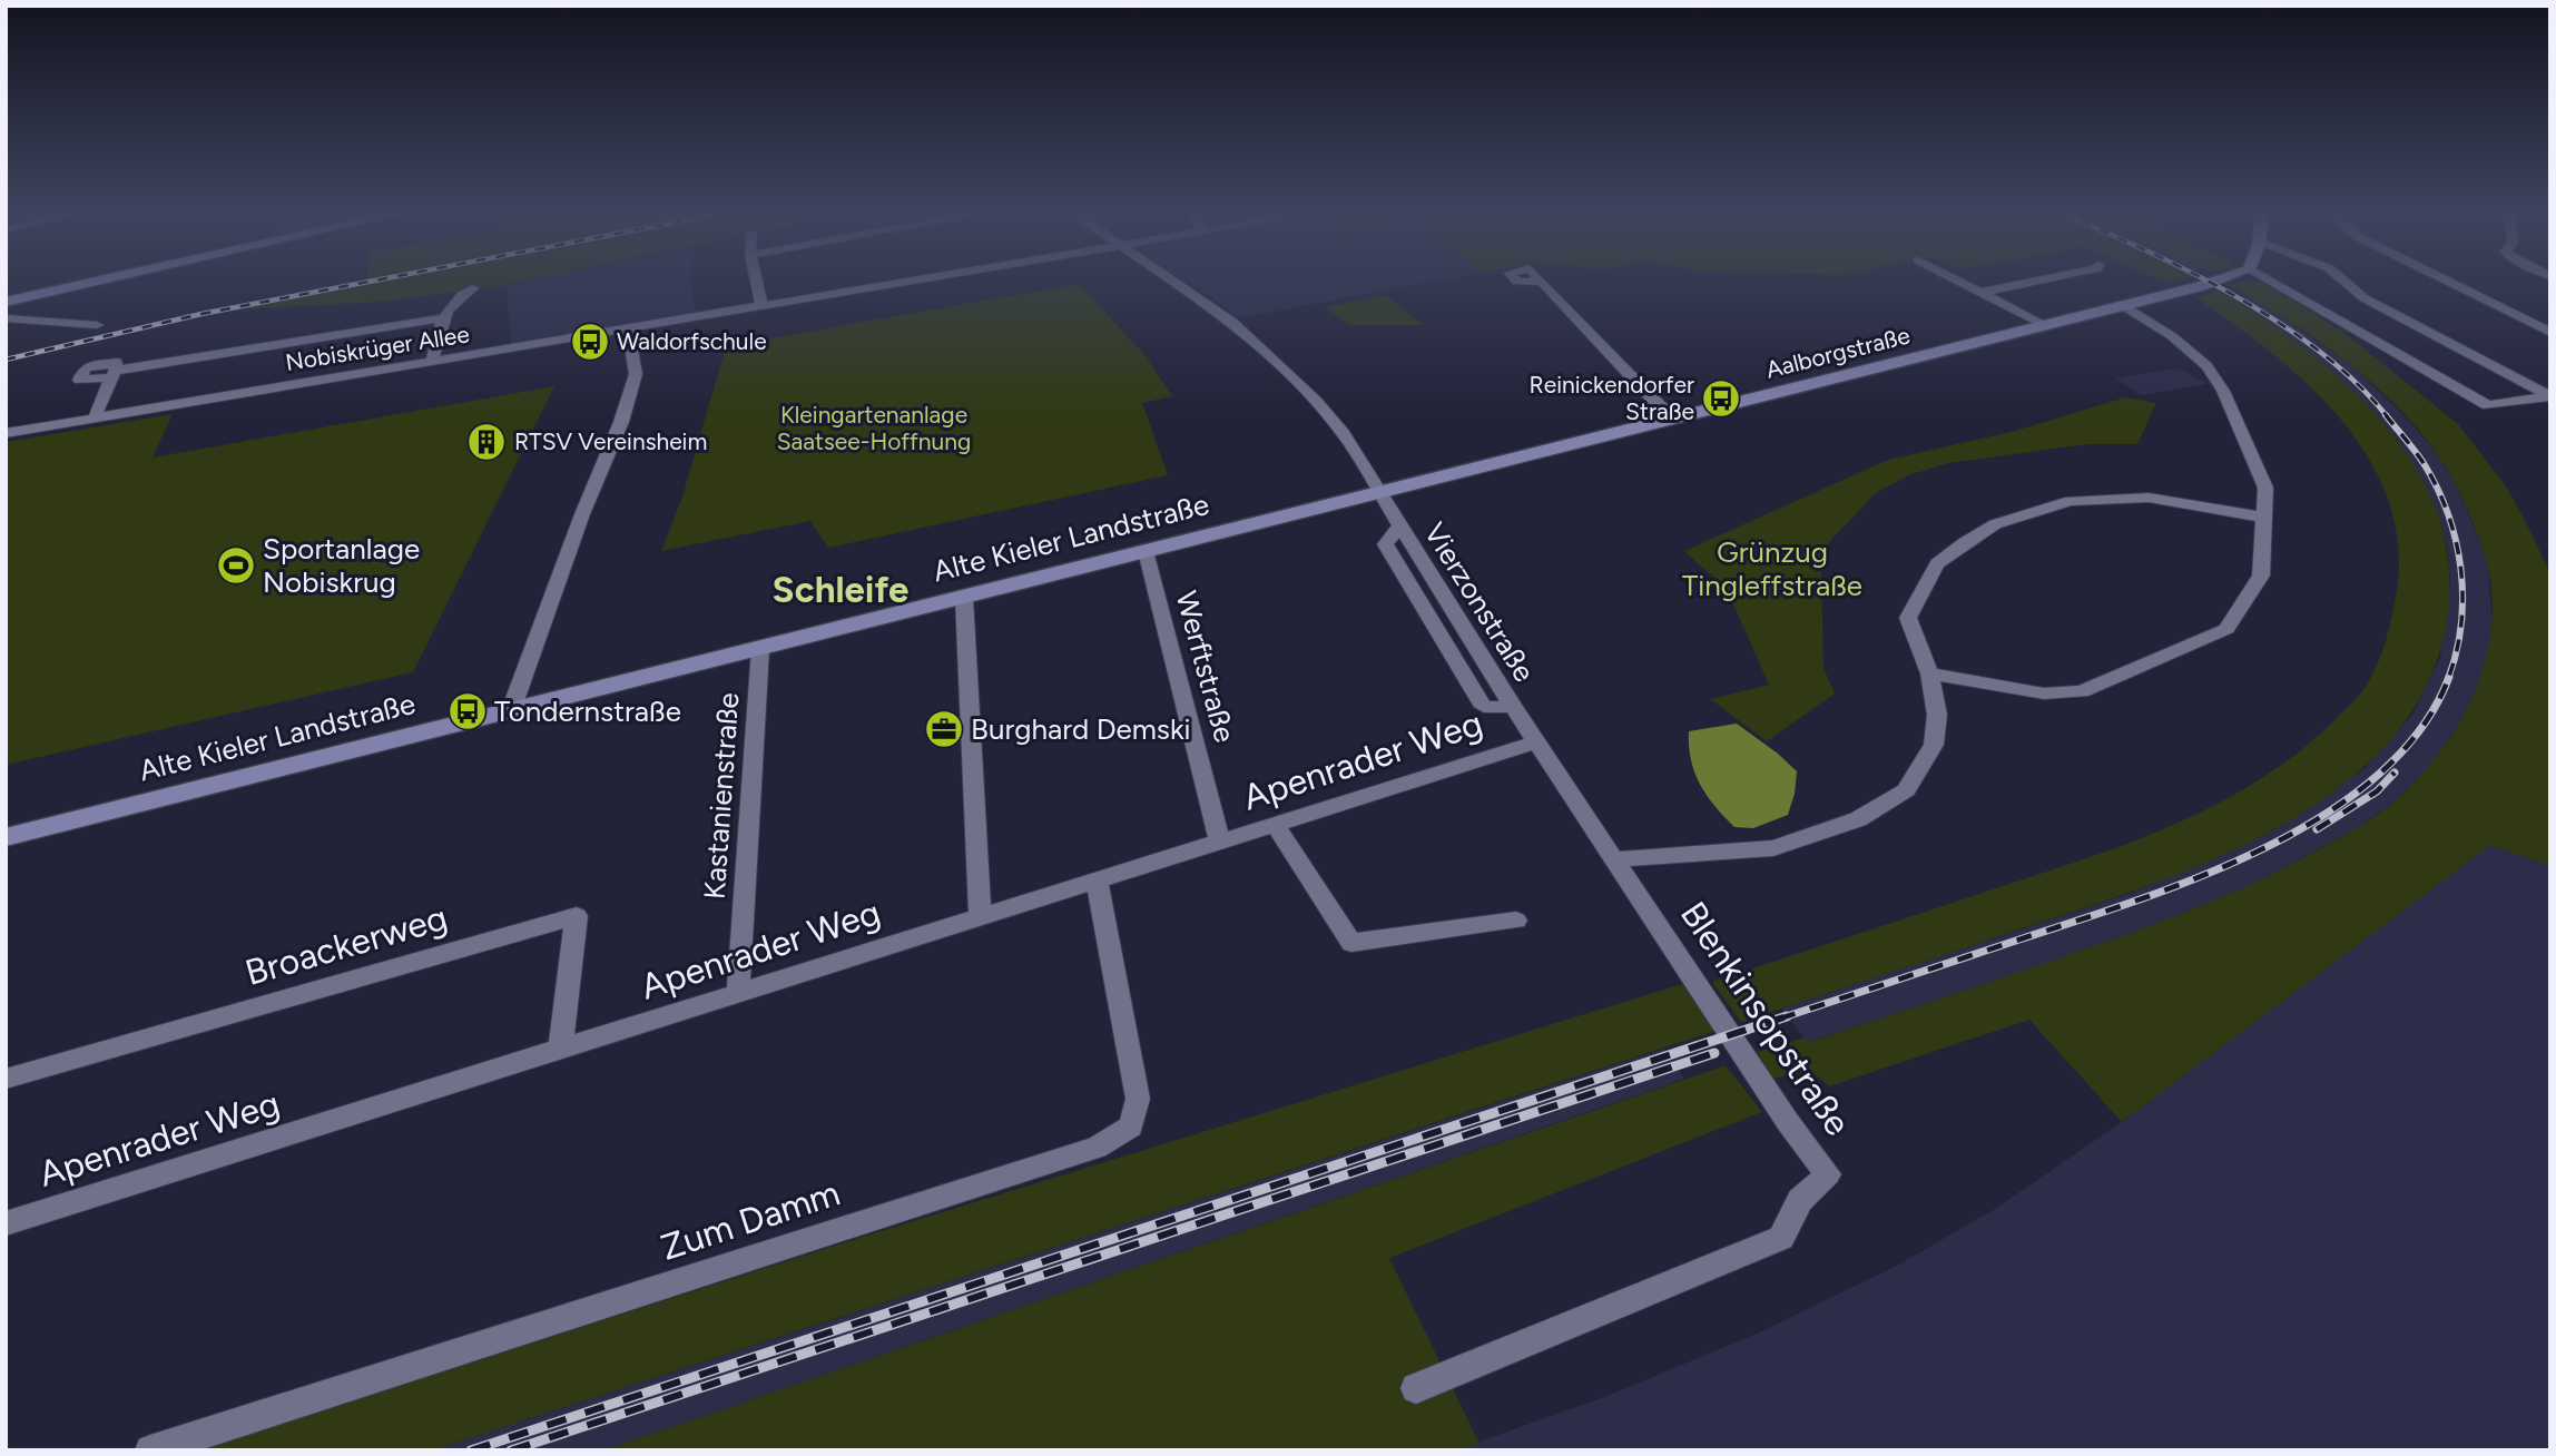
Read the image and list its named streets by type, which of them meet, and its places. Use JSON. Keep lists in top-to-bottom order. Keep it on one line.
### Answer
{"streets":{"street":["Nobiskrüger Allee","Aalborgstraße","Alte Kieler Landstraße","Vierzonstraße","Werftstraße","Apenrader Weg","Kastanienstraße","Broackerweg","Blenkinsopstraße","Zum Damm"]},"crossings":[["Aalborgstraße","Alte Kieler Landstraße"],["Aalborgstraße","Vierzonstraße"],["Alte Kieler Landstraße","Vierzonstraße"],["Alte Kieler Landstraße","Werftstraße"],["Alte Kieler Landstraße","Kastanienstraße"],["Vierzonstraße","Apenrader Weg"],["Vierzonstraße","Blenkinsopstraße"],["Werftstraße","Apenrader Weg"],["Apenrader Weg","Kastanienstraße"],["Apenrader Weg","Broackerweg"],["Apenrader Weg","Blenkinsopstraße"],["Apenrader Weg","Zum Damm"]],"districts":["Schleife"],"parks":["Kleingartenanlage Saatsee-Hoffnung","Grünzug Tingleffstraße"],"places":{"bus stop":["Waldorfschule","Reinickendorfer Straße","Tondernstraße"],"building":["RTSV Vereinsheim"],"sports":["Sportanlage Nobiskrug"],"office":["Burghard Demski"]}}
